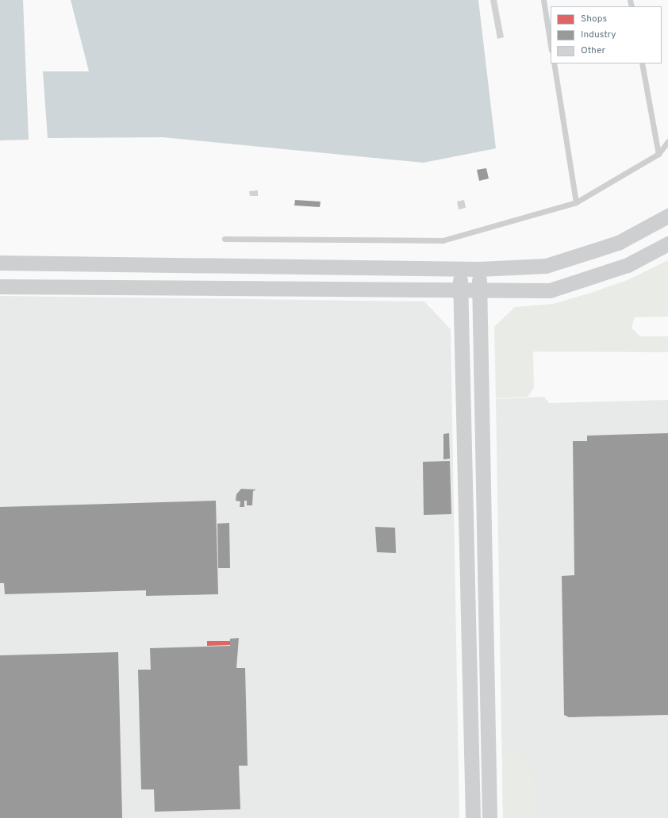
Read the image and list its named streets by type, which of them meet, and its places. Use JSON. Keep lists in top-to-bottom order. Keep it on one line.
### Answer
{"legend":["Shops","Industry","Other"]}
